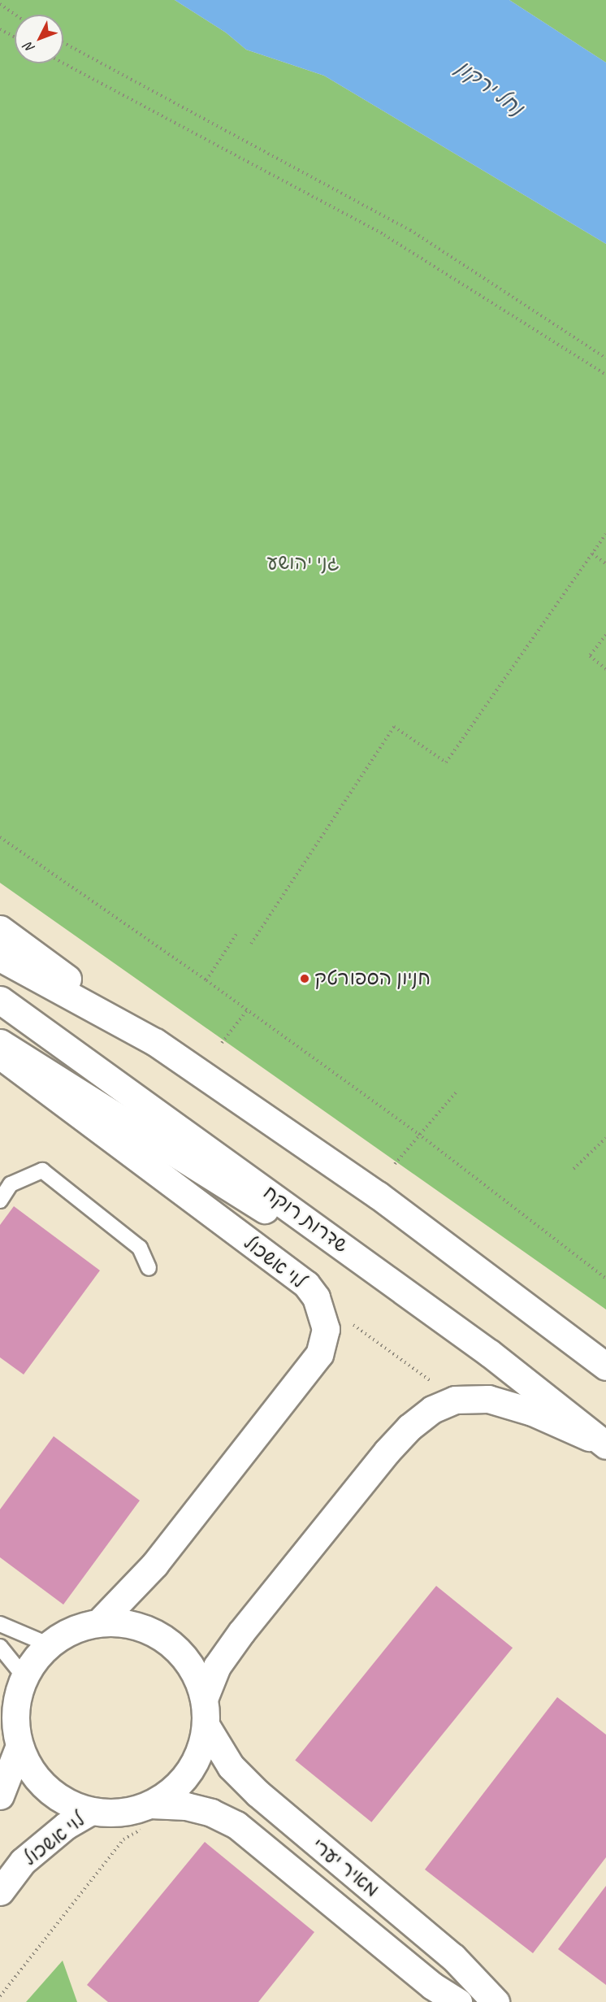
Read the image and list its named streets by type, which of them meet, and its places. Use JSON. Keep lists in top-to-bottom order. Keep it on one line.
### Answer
{"streets":{"street":["שדרות רוקח","לוי אשכול","מאיר יערי"]},"crossings":[["לוי אשכול","מאיר יערי"]],"water":["נחל ירקון"],"parks":["גני יהושע"],"places":["חניון הספורטק"],"north":"bottom left"}
